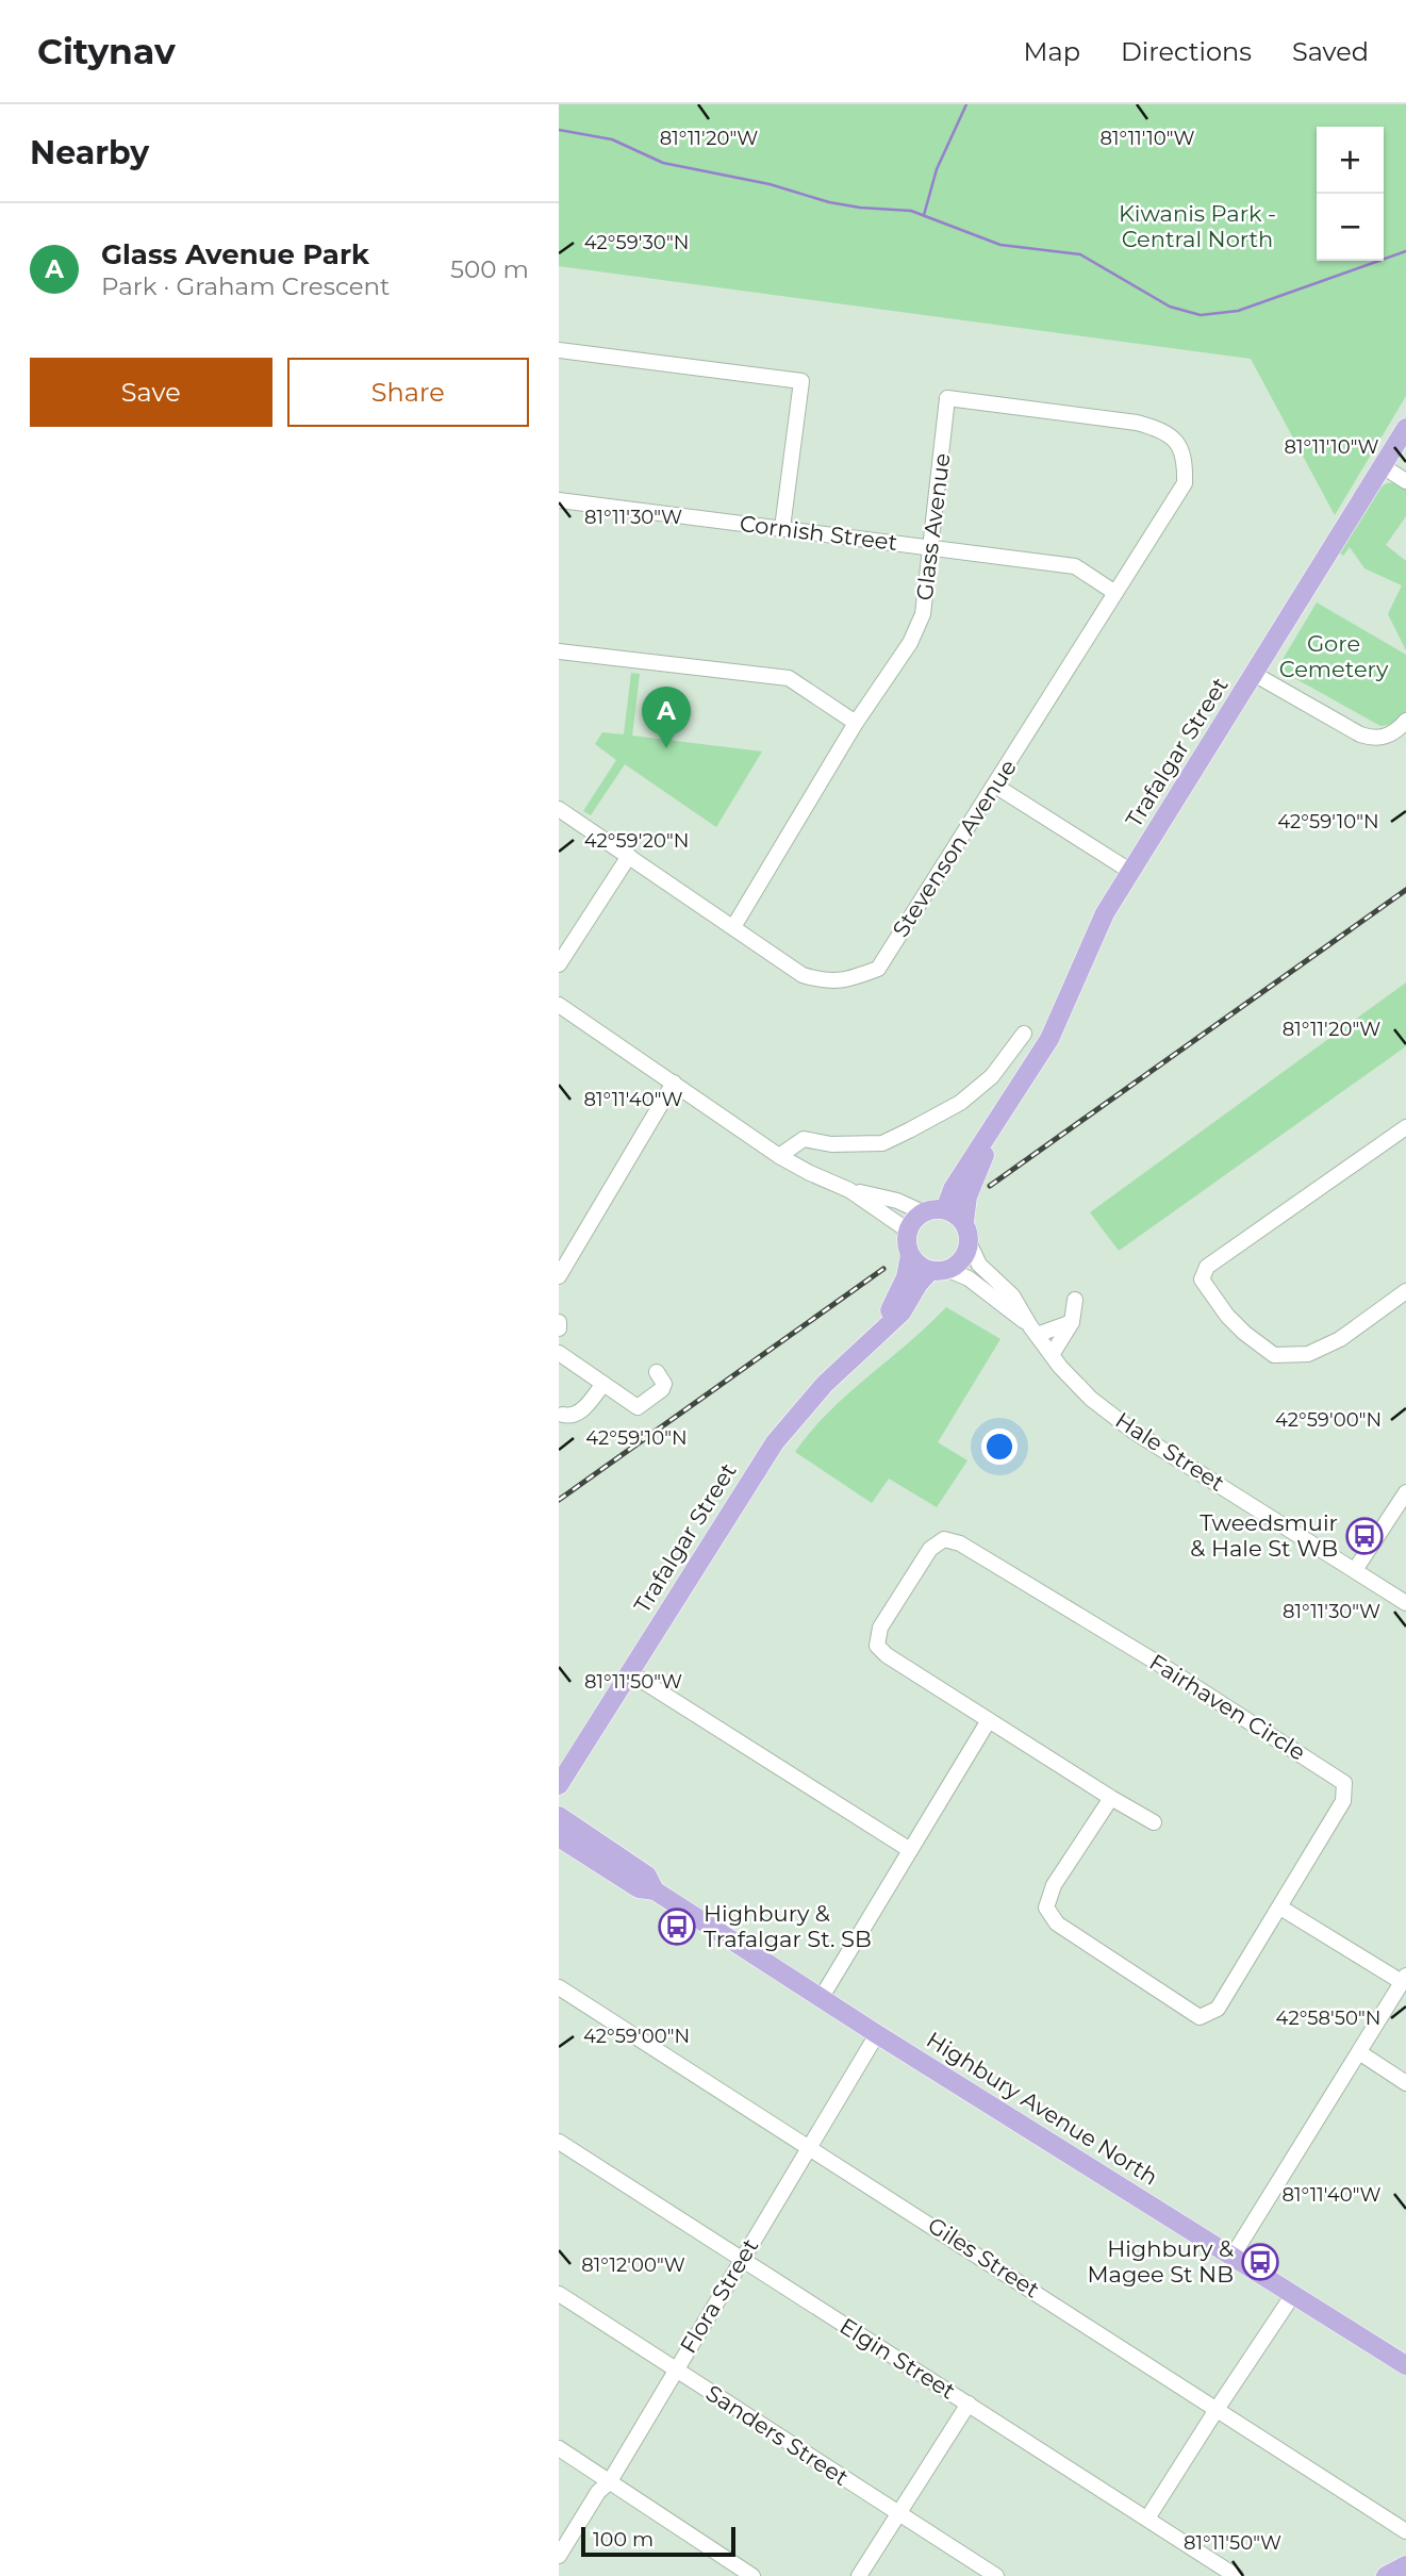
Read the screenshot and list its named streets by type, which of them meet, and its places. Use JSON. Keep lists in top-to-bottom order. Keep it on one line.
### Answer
{"streets":{"main road":["Trafalgar Street","Highbury Avenue North"],"street":["Glass Avenue","Cornish Street","Stevenson Avenue","Hale Street","Fairhaven Circle","Giles Street","Flora Street","Elgin Street","Sanders Street"]},"crossings":[["Glass Avenue","Cornish Street"],["Glass Avenue","Stevenson Avenue"],["Cornish Street","Stevenson Avenue"],["Trafalgar Street","Stevenson Avenue"],["Trafalgar Street","Hale Street"],["Highbury Avenue North","Flora Street"],["Giles Street","Flora Street"],["Flora Street","Elgin Street"],["Flora Street","Sanders Street"]],"parks":["Kiwanis Park - Central North","Gore Cemetery"],"places":{"bus stop":["Tweedsmuir & Hale St WB","Highbury & Trafalgar St. SB","Highbury & Magee St NB"]},"scale_bar":"100 m","page":{"header":"Citynav","nav":["Map","Directions","Saved"],"heading":"Nearby","map_buttons":["+","−"],"list":[{"mark":"A","name":"Glass Avenue Park","note":"Park · Graham Crescent","value":"500 m"}],"buttons":["Save","Share"],"pins":"A","scale":"100 m"},"coordinates":["81°11'20\"W","81°11'10\"W","42°59'30\"N","81°11'30\"W","42°59'10\"N","42°59'20\"N","81°11'40\"W","42°59'00\"N","81°11'50\"W","42°58'50\"N","81°12'00\"W"]}
